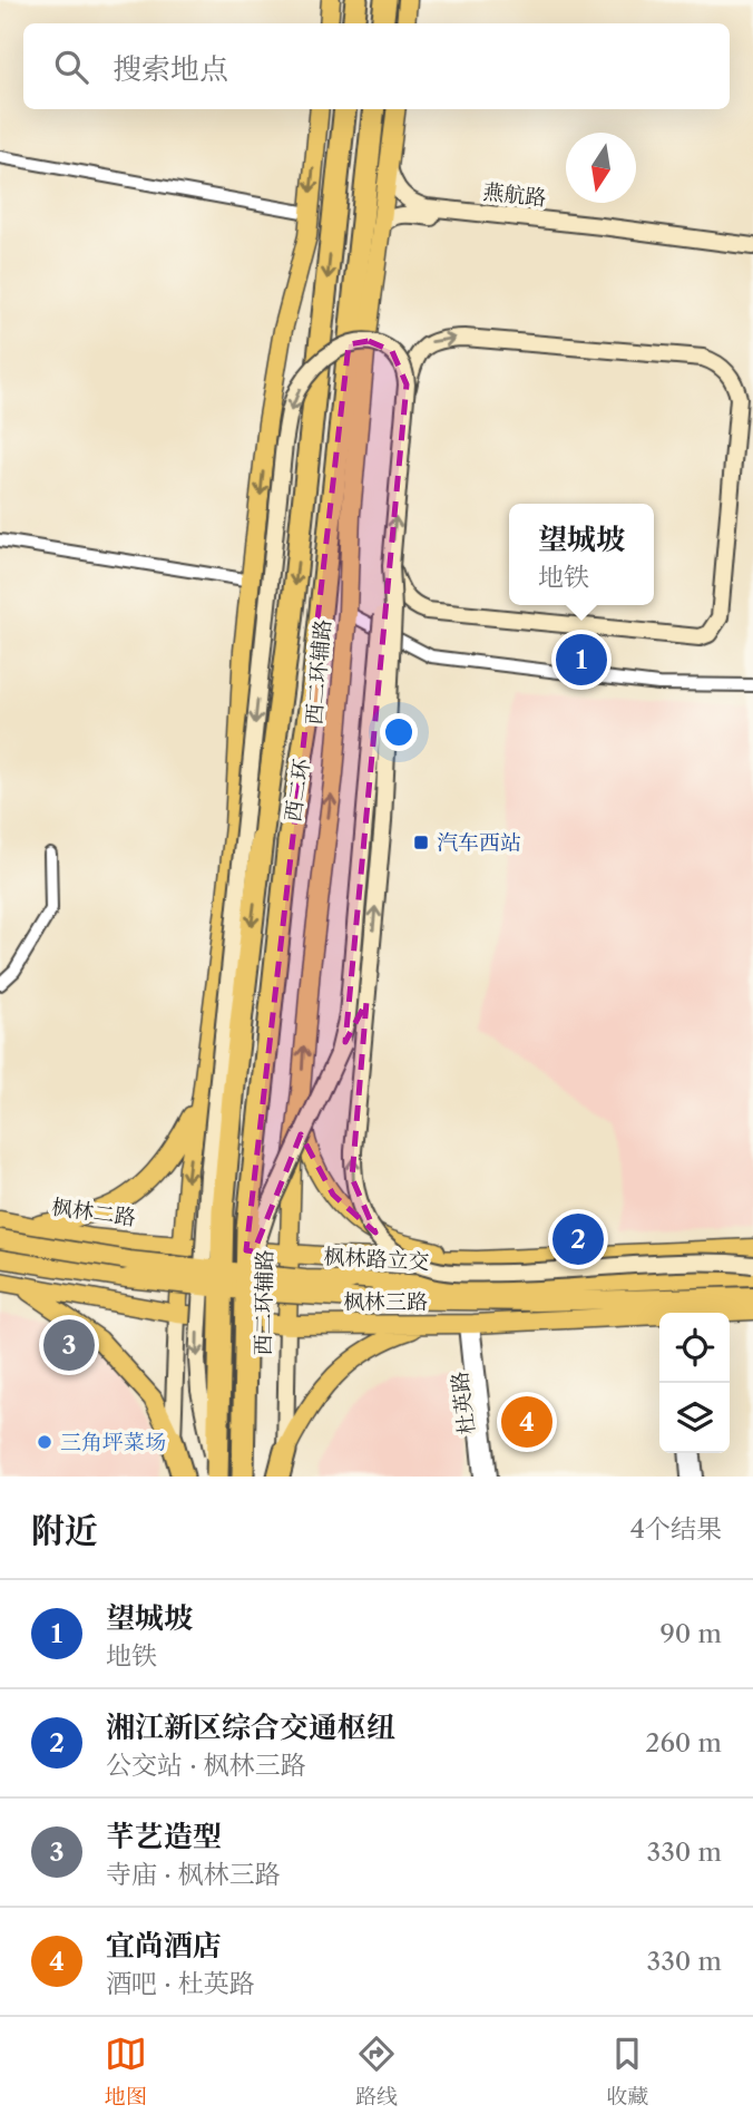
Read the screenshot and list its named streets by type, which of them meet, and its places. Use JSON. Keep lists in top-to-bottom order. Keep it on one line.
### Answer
{"streets":{"highway":["西二环"],"main road":["西二环辅路","枫林二路","枫林路立交","枫林三路"],"street":["燕航路","杜英路"]},"crossings":[["燕航路","西二环辅路"],["西二环辅路","枫林三路"],["枫林二路","枫林三路"],["枫林三路","杜英路"]],"places":{"transit":["汽车西站"],"other":["三角坪菜场"]},"north":"bottom","page":{"search":"搜索地点","popup":["望城坡","地铁"],"pins":["1","2","3","4"],"heading":["附近","4个结果"],"list":[{"mark":"1","name":"望城坡","note":"地铁","value":"90 m"},{"mark":"2","name":"湘江新区综合交通枢纽","note":"公交站 · 枫林三路","value":"260 m"},{"mark":"3","name":"芊艺造型","note":"寺庙 · 枫林三路","value":"330 m"},{"mark":"4","name":"宜尚酒店","note":"酒吧 · 杜英路","value":"330 m"}],"nav":["地图","路线","收藏"]}}
